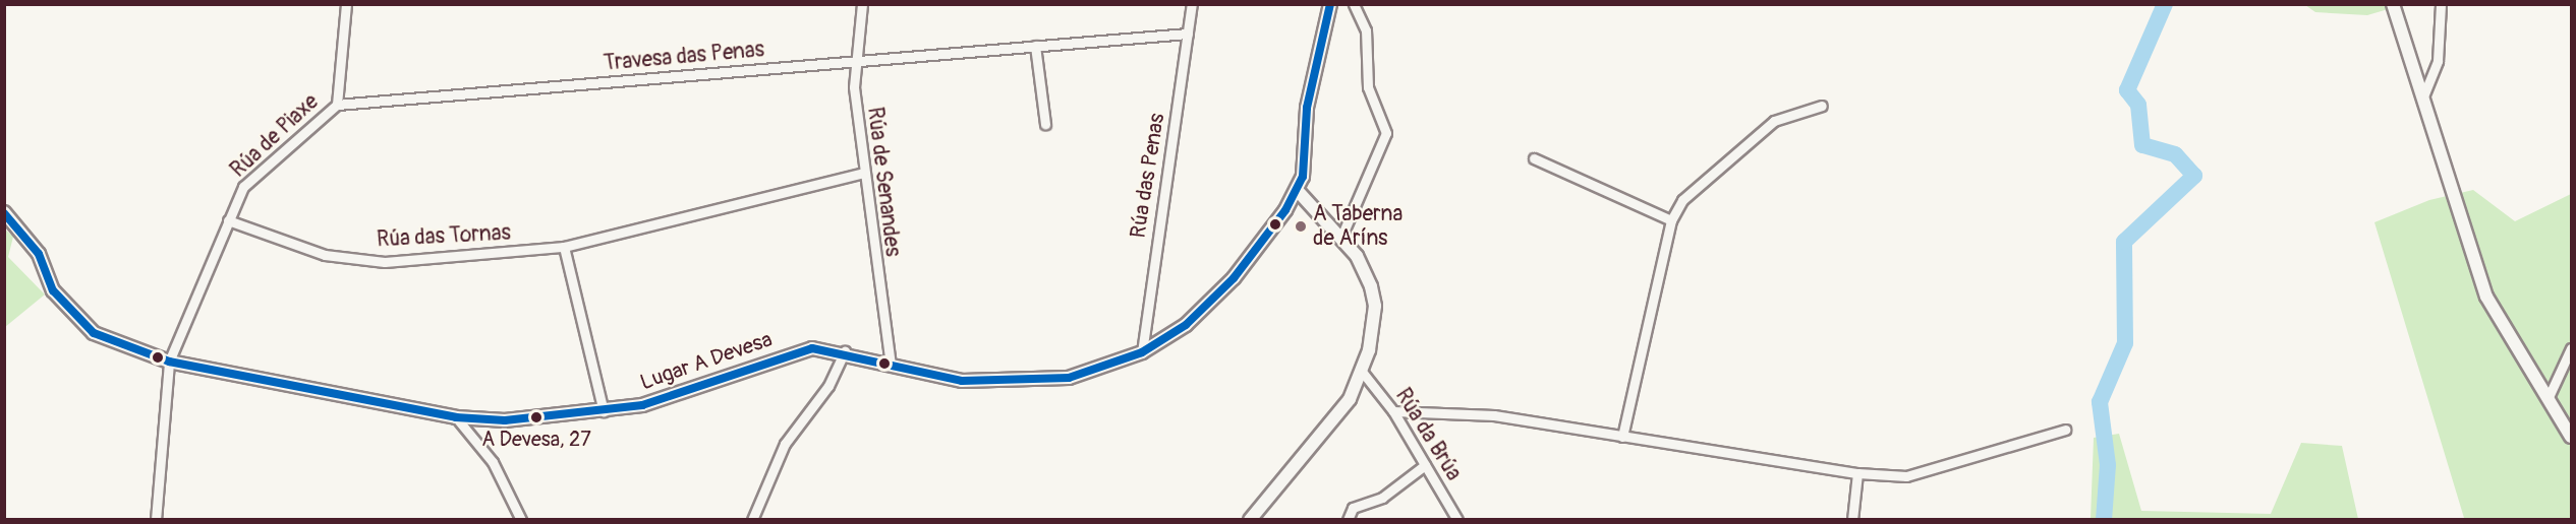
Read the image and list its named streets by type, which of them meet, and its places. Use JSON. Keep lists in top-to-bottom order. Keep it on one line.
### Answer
{"streets":{"street":["Travesa das Penas","Rúa de Piaxe","Rúa das Penas","Rúa de Senandes","Rúa das Tornas","Lugar A Devesa","Rúa da Brúa"]},"crossings":[["Travesa das Penas","Rúa de Piaxe"],["Travesa das Penas","Rúa das Penas"],["Travesa das Penas","Rúa de Senandes"],["Rúa de Piaxe","Rúa das Tornas"],["Rúa das Penas","Lugar A Devesa"],["Rúa de Senandes","Rúa das Tornas"],["Rúa de Senandes","Lugar A Devesa"]],"places":["A Taberna de Aríns","A Devesa, 27"]}
